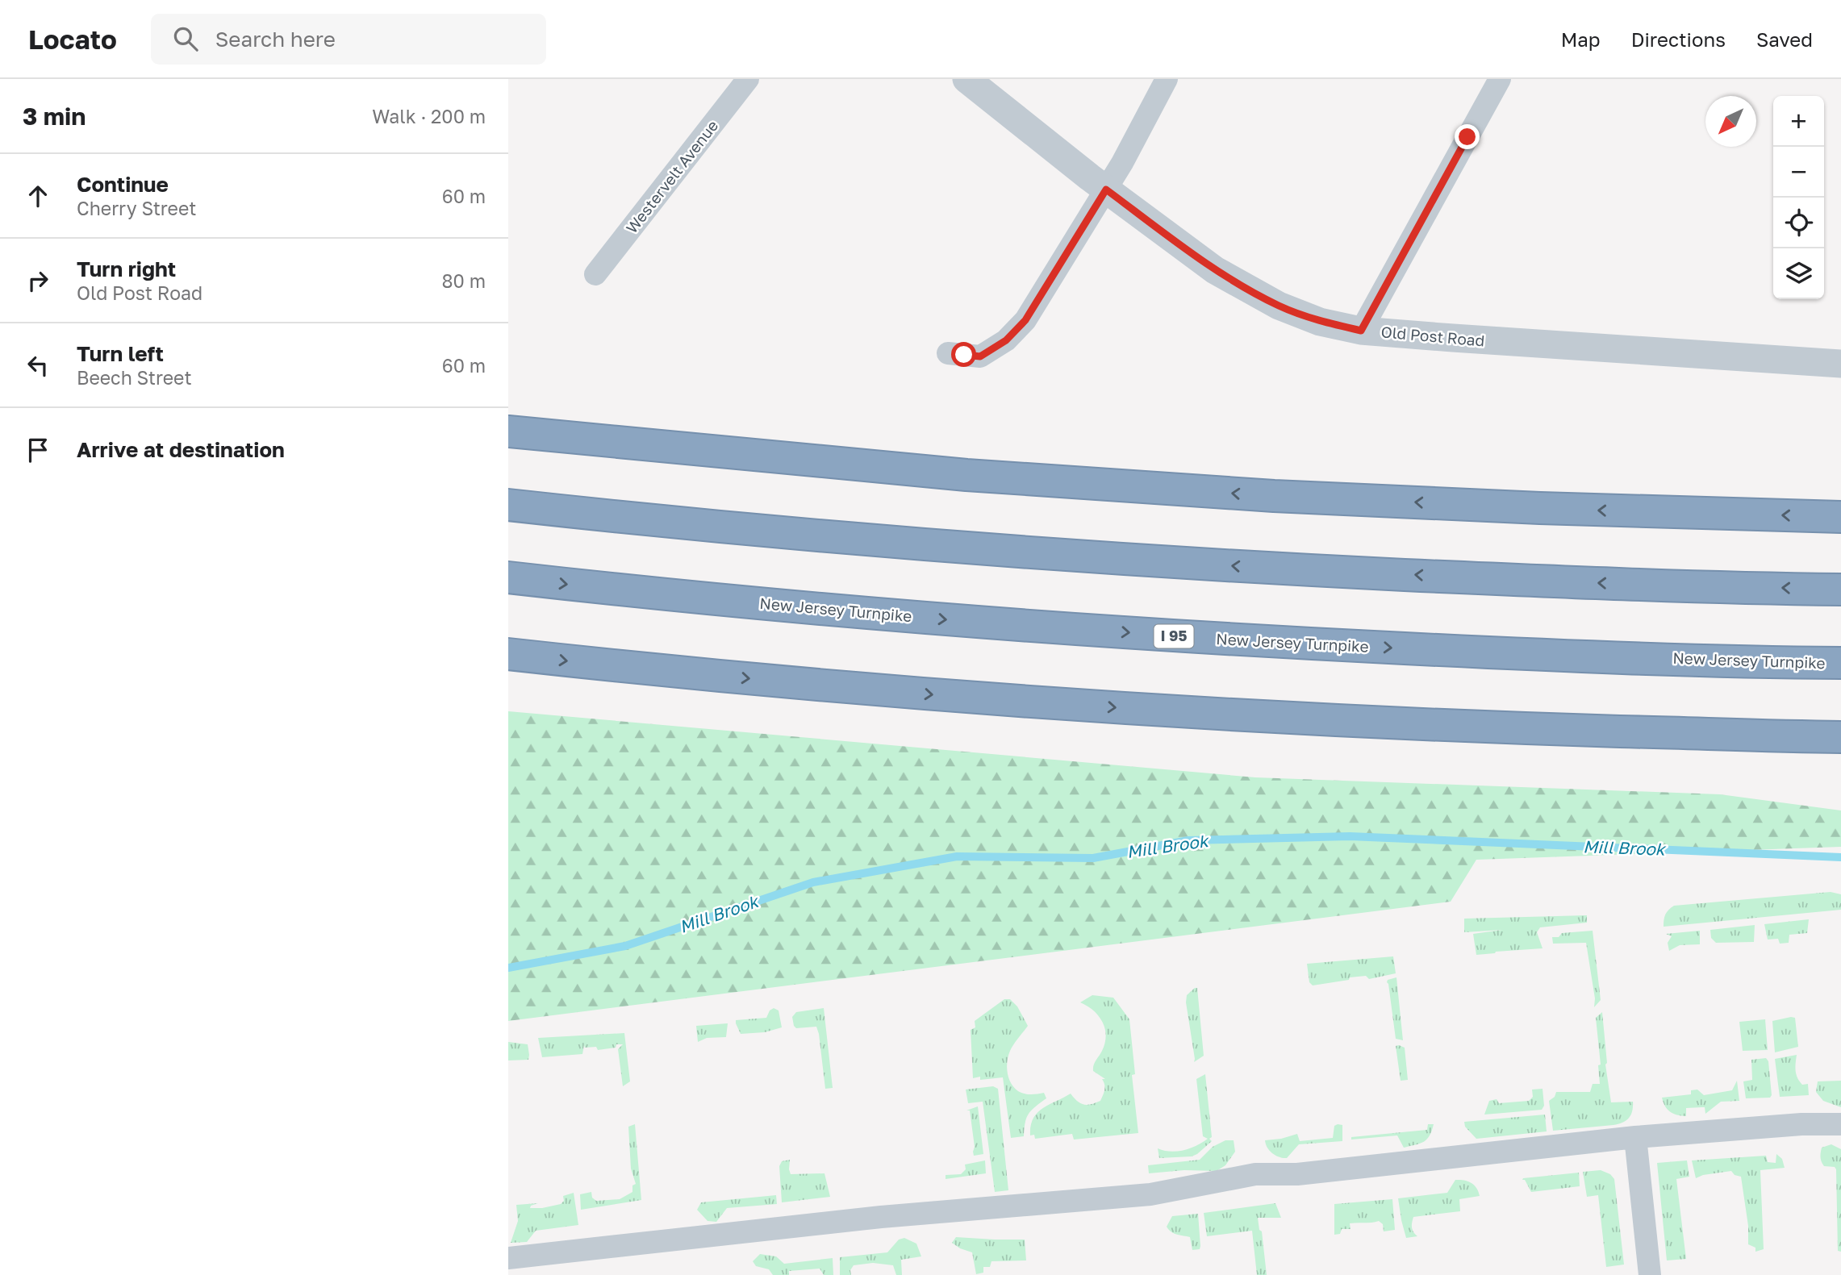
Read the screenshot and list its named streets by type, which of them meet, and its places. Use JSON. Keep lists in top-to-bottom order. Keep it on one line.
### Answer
{"streets":{"highway":["New Jersey Turnpike","I 95"],"street":["Westervelt Avenue","Old Post Road"]},"water":["Mill Brook"],"north":"bottom left","page":{"header":"Locato","search":"Search here","nav":["Map","Directions","Saved"],"heading":["3 min","Walk · 200 m"],"map_buttons":["+","−"],"list":[["Continue","Cherry Street","60 m"],["Turn right","Old Post Road","80 m"],["Turn left","Beech Street","60 m"],"Arrive at destination"]}}
